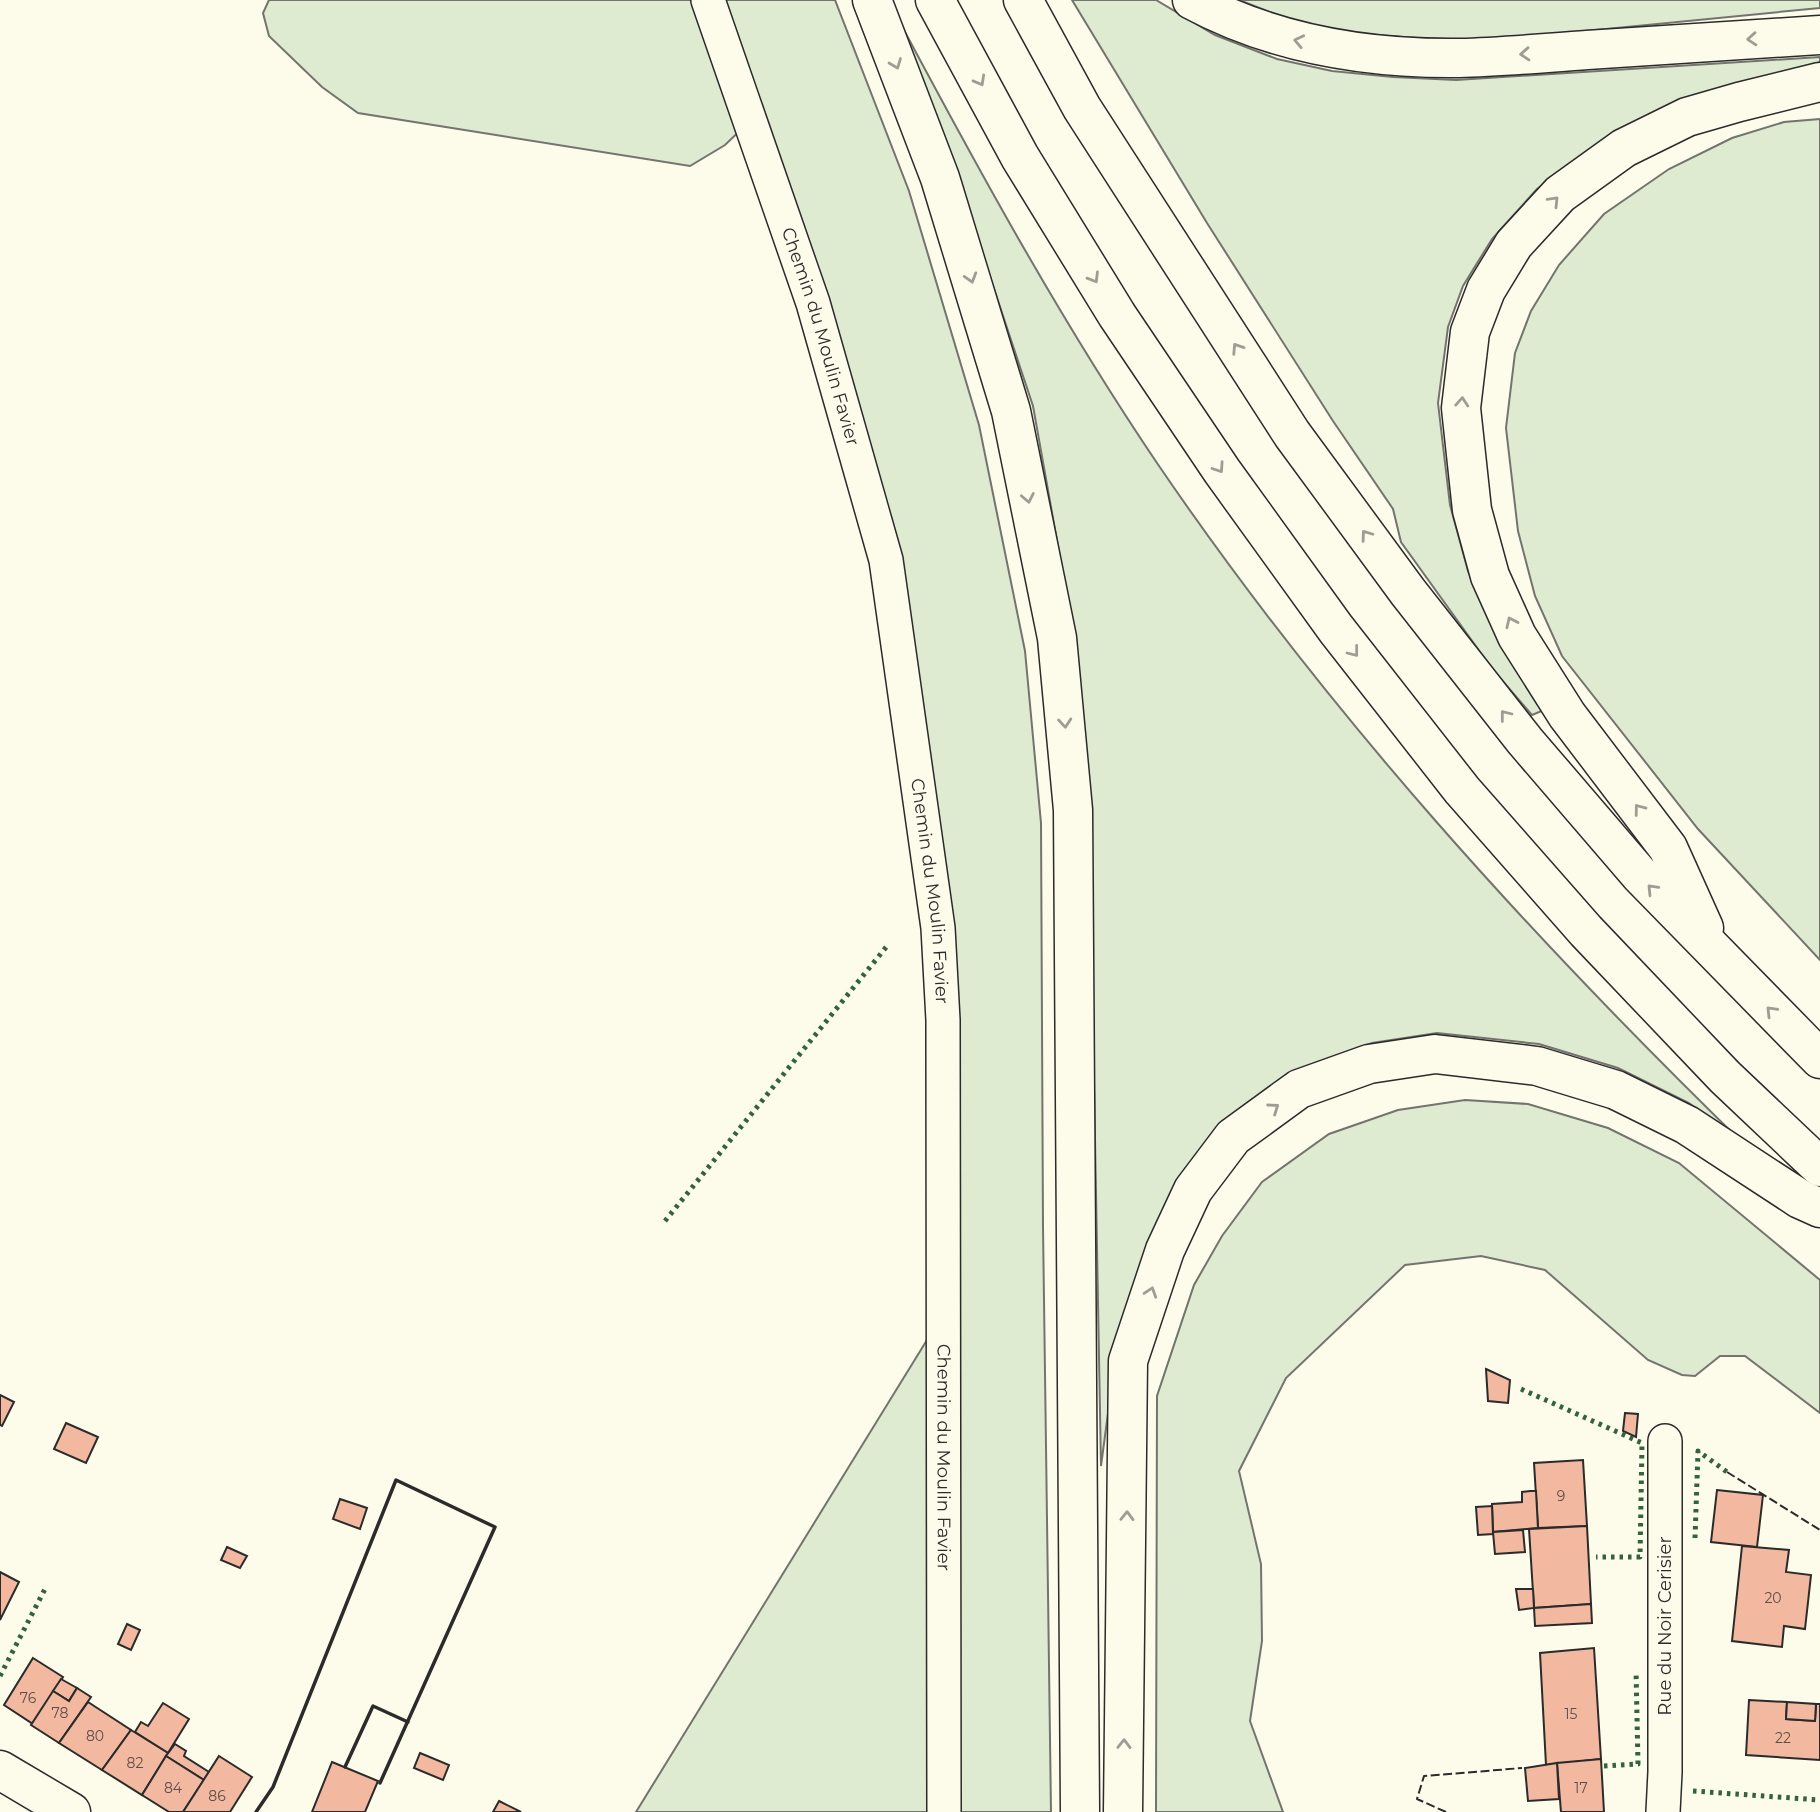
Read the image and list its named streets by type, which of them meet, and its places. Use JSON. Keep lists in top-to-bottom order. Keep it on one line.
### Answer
{"streets":{"street":["Chemin du Moulin Favier","Rue du Noir Cerisier"]},"house_numbers":["9","20","76","78","15","80","22","82","84","17","86"]}
